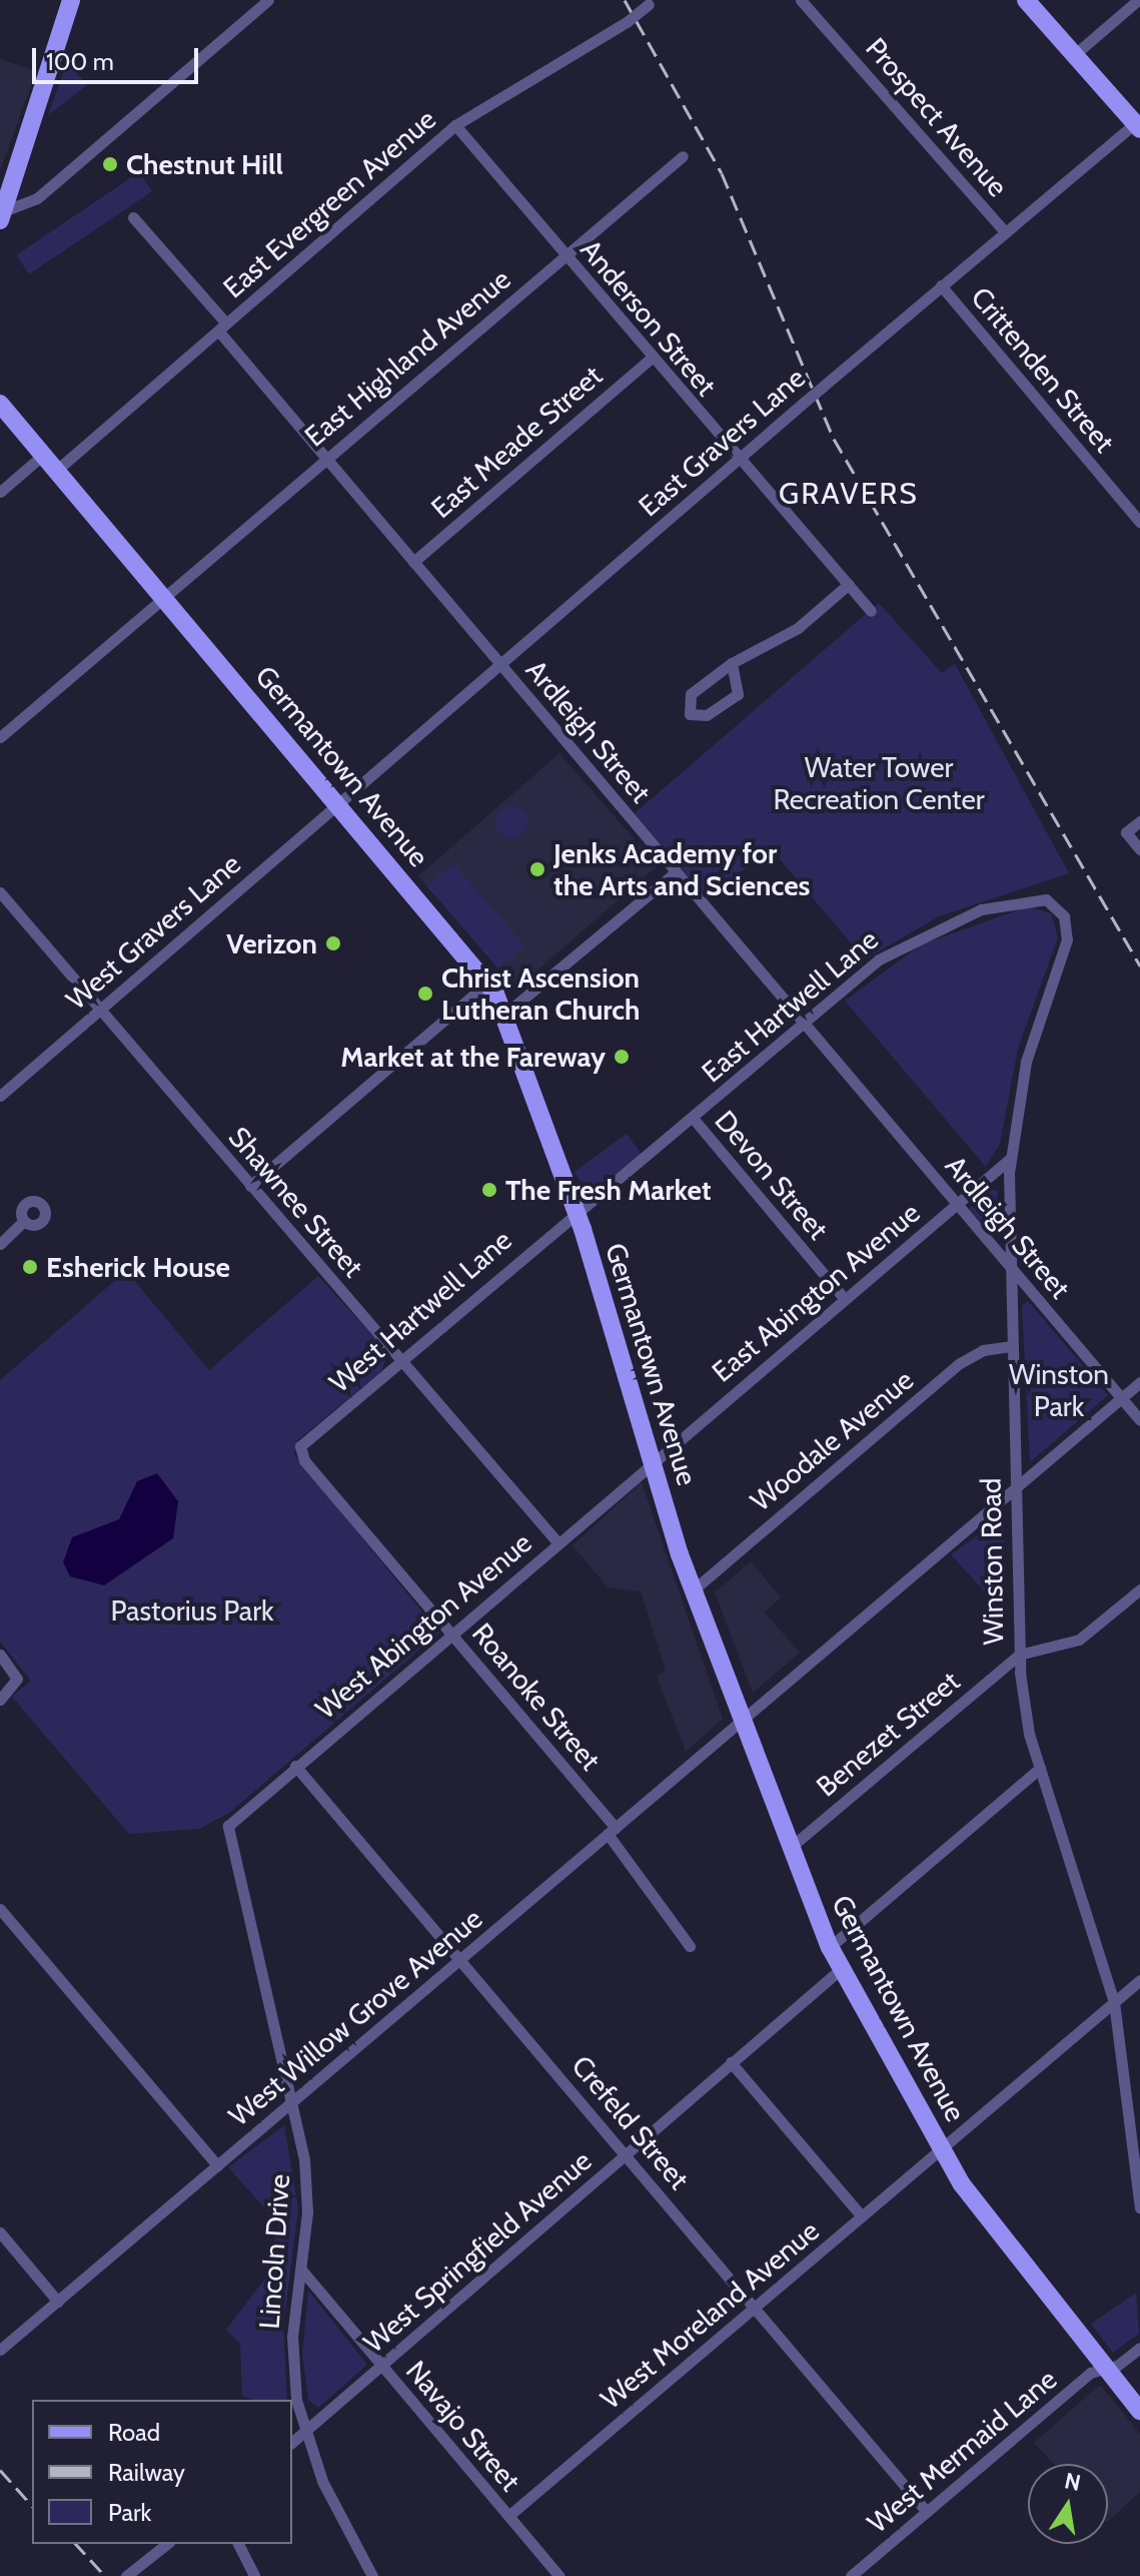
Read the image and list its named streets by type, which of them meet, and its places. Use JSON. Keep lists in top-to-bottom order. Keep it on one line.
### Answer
{"streets":{"main road":["Germantown Avenue"],"street":["Prospect Avenue","East Evergreen Avenue","Anderson Street","East Highland Avenue","Crittenden Street","East Meade Street","East Gravers Lane","Ardleigh Street","West Gravers Lane","East Hartwell Lane","Devon Street","Shawnee Street","East Abington Avenue","West Hartwell Lane","Woodale Avenue","Winston Road","West Abington Avenue","Roanoke Street","Benezet Street","West Willow Grove Avenue","Crefeld Street","Lincoln Drive","West Springfield Avenue","West Moreland Avenue","Navajo Street","West Mermaid Lane"]},"crossings":[["Prospect Avenue","East Gravers Lane"],["East Evergreen Avenue","Anderson Street"],["East Evergreen Avenue","Ardleigh Street"],["East Evergreen Avenue","Germantown Avenue"],["Anderson Street","East Highland Avenue"],["Anderson Street","East Meade Street"],["Anderson Street","East Gravers Lane"],["East Highland Avenue","Ardleigh Street"],["East Highland Avenue","Germantown Avenue"],["Crittenden Street","East Gravers Lane"],["East Meade Street","Ardleigh Street"],["East Gravers Lane","Ardleigh Street"],["East Gravers Lane","Germantown Avenue"],["East Gravers Lane","West Gravers Lane"],["Ardleigh Street","East Hartwell Lane"],["Ardleigh Street","East Abington Avenue"],["Ardleigh Street","Winston Road"],["Ardleigh Street","West Willow Grove Avenue"],["Germantown Avenue","West Gravers Lane"],["Germantown Avenue","East Hartwell Lane"],["Germantown Avenue","East Abington Avenue"],["Germantown Avenue","West Hartwell Lane"],["Germantown Avenue","Woodale Avenue"],["Germantown Avenue","West Abington Avenue"],["Germantown Avenue","Benezet Street"],["Germantown Avenue","West Willow Grove Avenue"],["Germantown Avenue","West Springfield Avenue"],["Germantown Avenue","West Moreland Avenue"],["Germantown Avenue","West Mermaid Lane"],["West Gravers Lane","Shawnee Street"],["East Hartwell Lane","Devon Street"],["East Hartwell Lane","West Hartwell Lane"],["East Hartwell Lane","Winston Road"],["Devon Street","East Abington Avenue"],["Shawnee Street","West Hartwell Lane"],["Shawnee Street","West Abington Avenue"],["East Abington Avenue","Winston Road"],["East Abington Avenue","West Abington Avenue"],["West Hartwell Lane","Roanoke Street"],["Woodale Avenue","Winston Road"],["Winston Road","Benezet Street"],["Winston Road","West Willow Grove Avenue"],["Winston Road","West Moreland Avenue"],["West Abington Avenue","Roanoke Street"],["West Abington Avenue","Crefeld Street"],["West Abington Avenue","Lincoln Drive"],["Roanoke Street","West Willow Grove Avenue"],["West Willow Grove Avenue","Crefeld Street"],["West Willow Grove Avenue","Lincoln Drive"],["Crefeld Street","West Springfield Avenue"],["Crefeld Street","West Moreland Avenue"],["Crefeld Street","West Mermaid Lane"],["Lincoln Drive","West Springfield Avenue"],["Lincoln Drive","Navajo Street"],["West Springfield Avenue","Navajo Street"],["West Moreland Avenue","Navajo Street"]],"districts":["GRAVERS"],"parks":["Water Tower Recreation Center","Winston Park","Pastorius Park"],"places":["Chestnut Hill","Jenks Academy for the Arts and Sciences","Verizon","Christ Ascension Lutheran Church","Market at the Fareway","The Fresh Market","Esherick House"],"legend":["Road","Railway","Park"],"scale_bar":"100 m","north":"top"}
